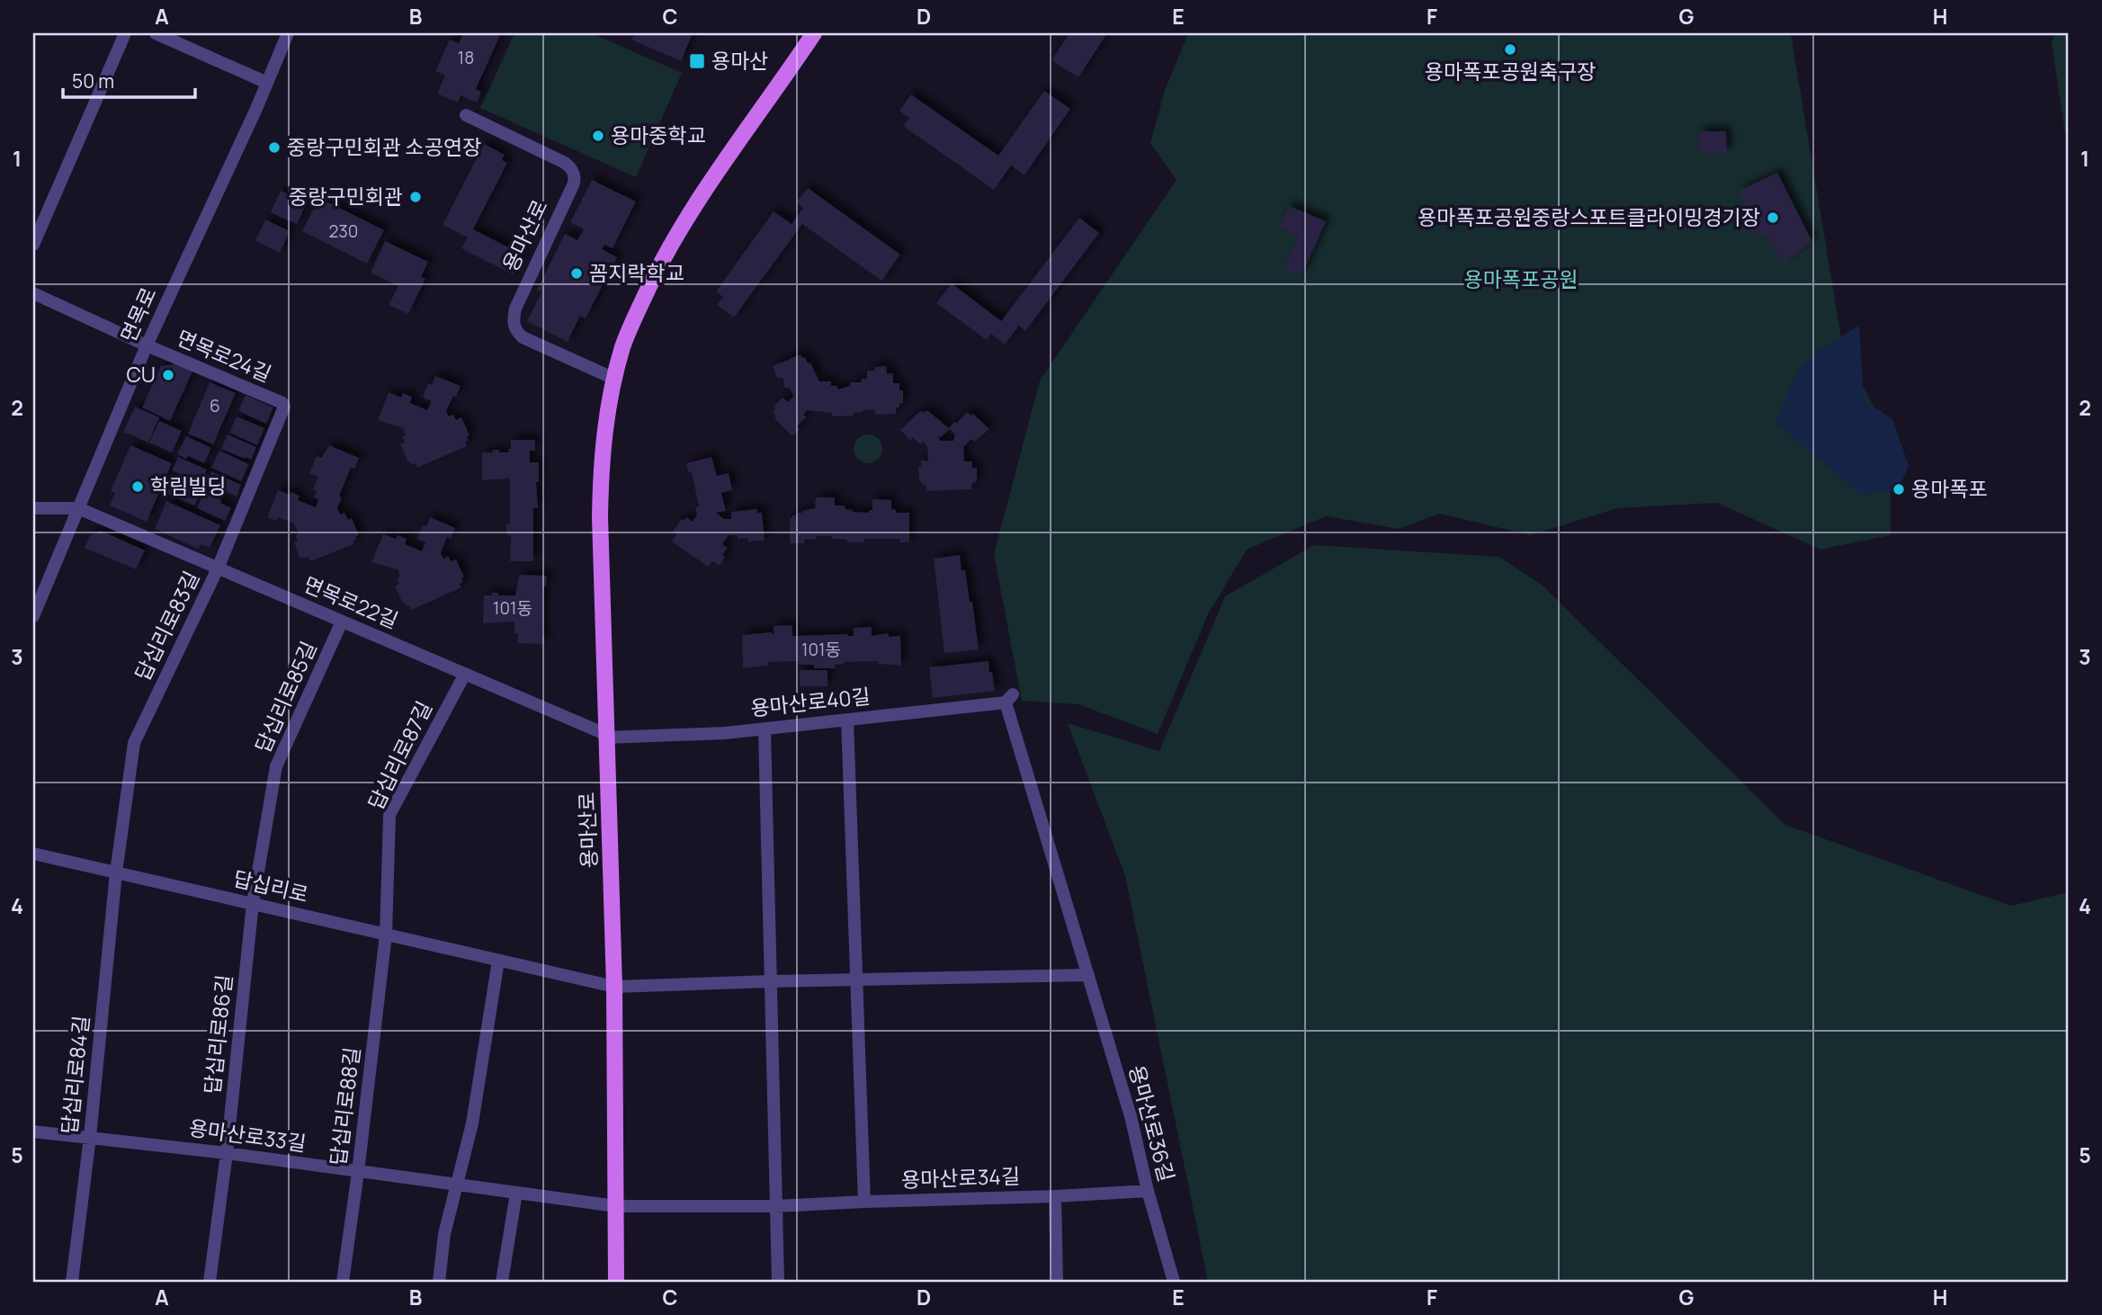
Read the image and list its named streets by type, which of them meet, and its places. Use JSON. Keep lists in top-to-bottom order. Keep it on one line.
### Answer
{"streets":{"main road":["용마산로"],"street":["면목로","면목로24길","면목로22길","답십리로83길","답십리로85길","용마산로40길","답십리로87길","답십리로","답십리로86길","답십리로84길","답십리로88길","용마산로36길","용마산로33길","용마산로34길"]},"crossings":[["용마산로","면목로22길"],["용마산로","용마산로40길"],["용마산로","답십리로"],["용마산로","용마산로33길"],["용마산로","용마산로34길"],["면목로","면목로24길"],["면목로","면목로22길"],["면목로24길","답십리로83길"],["면목로22길","답십리로83길"],["면목로22길","답십리로85길"],["면목로22길","용마산로40길"],["면목로22길","답십리로87길"],["답십리로83길","답십리로"],["답십리로83길","답십리로84길"],["답십리로85길","답십리로"],["답십리로85길","답십리로86길"],["용마산로40길","용마산로36길"],["답십리로87길","답십리로"],["답십리로87길","답십리로88길"],["답십리로","답십리로86길"],["답십리로","답십리로84길"],["답십리로","답십리로88길"],["답십리로86길","용마산로33길"],["답십리로84길","용마산로33길"],["답십리로88길","용마산로33길"],["용마산로36길","용마산로34길"],["용마산로33길","용마산로34길"]],"parks":["용마폭포공원"],"places":{"other":["용마폭포공원축구장","용마중학교","중랑구민회관 소공연장","중랑구민회관","용마폭포공원중랑스포트클라이밍경기장","꼼지락학교","CU","학림빌딩","용마폭포"],"transit":["용마산"]},"house_numbers":["18","230","6","101동","101동"],"scale_bar":"50 m","grid":{"columns":["A","B","C","D","E","F","G","H"],"rows":["1","2","3","4","5"]}}
